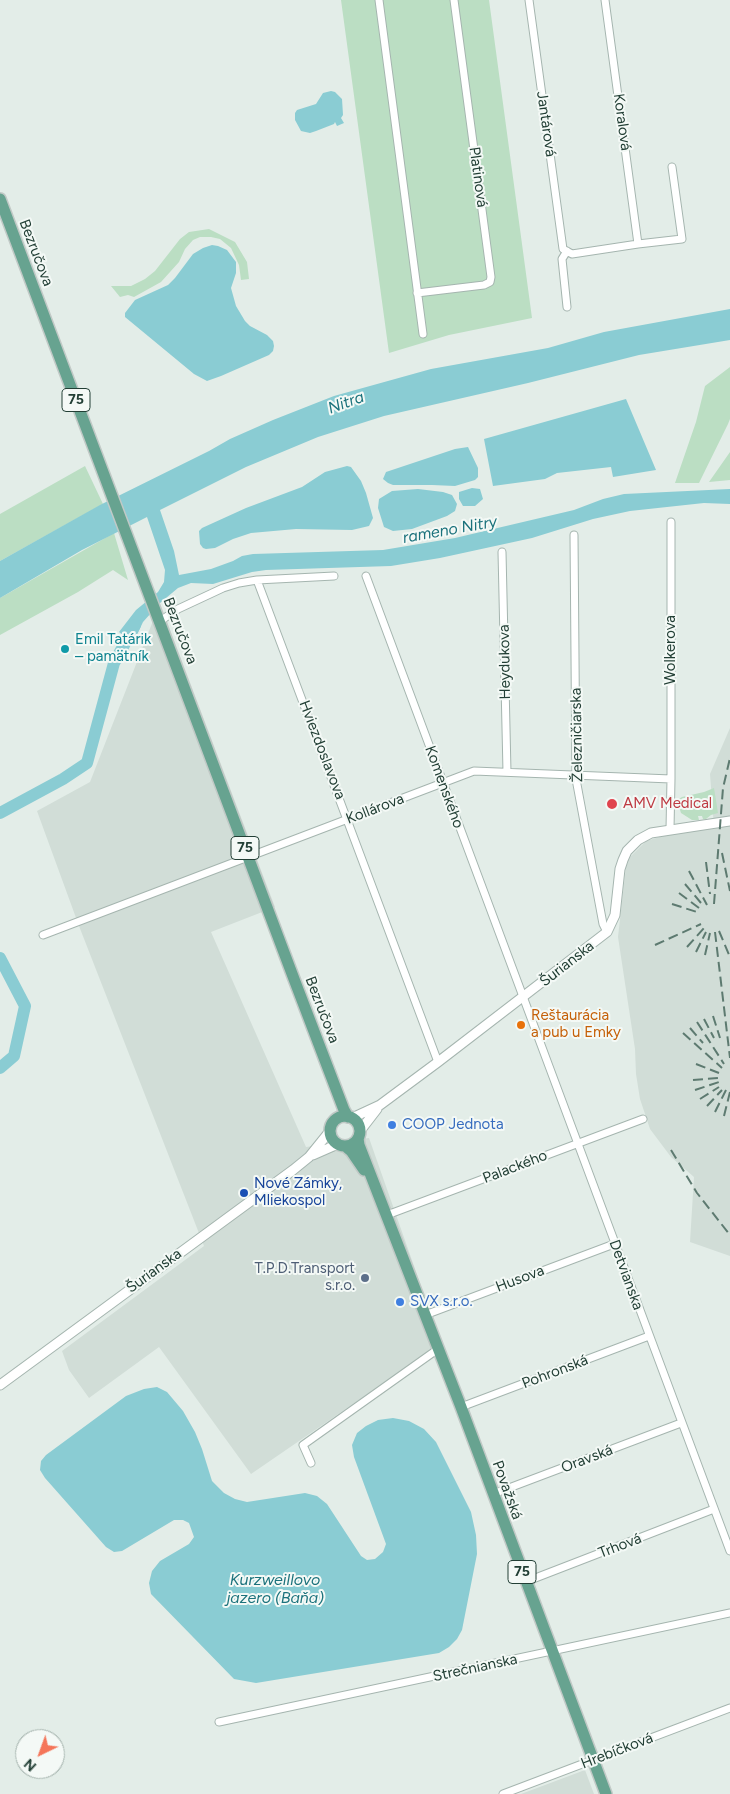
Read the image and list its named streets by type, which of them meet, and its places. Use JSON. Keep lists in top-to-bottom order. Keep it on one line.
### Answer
{"streets":{"main road":["Bezručova","75","Považská"],"street":["Koralová","Jantárová","Platinová","Wolkerova","Heydukova","Železničiarska","Hviezdoslavova","Komenského","Kollárova","Šurianska","Palackého","Detvianska","Husova","Pohronská","Oravská","Trhová","Strečnianska","Hrebíčková"]},"crossings":[["Bezručova","Kollárova"],["Bezručova","Šurianska"],["Bezručova","Považská"],["Wolkerova","Kollárova"],["Heydukova","Kollárova"],["Železničiarska","Kollárova"],["Železničiarska","Šurianska"],["Hviezdoslavova","Kollárova"],["Hviezdoslavova","Šurianska"],["Komenského","Kollárova"],["Komenského","Šurianska"],["Komenského","Detvianska"],["Šurianska","Detvianska"],["Šurianska","Považská"],["Palackého","Detvianska"],["Palackého","Považská"],["Detvianska","Husova"],["Detvianska","Pohronská"],["Detvianska","Oravská"],["Detvianska","Trhová"],["Husova","Považská"],["Pohronská","Považská"],["Oravská","Považská"],["Považská","Trhová"],["Považská","Strečnianska"],["Považská","Hrebíčková"]],"water":["Nitra","rameno Nitry","Kurzweillovo jazero (Baňa)"],"places":["Emil Tatárik – pamätník","AMV Medical","Reštaurácia a pub u Emky","COOP Jednota","Nové Zámky, Mliekospol","T.P.D.Transport s.r.o.","SVX s.r.o."],"north":"bottom left"}
